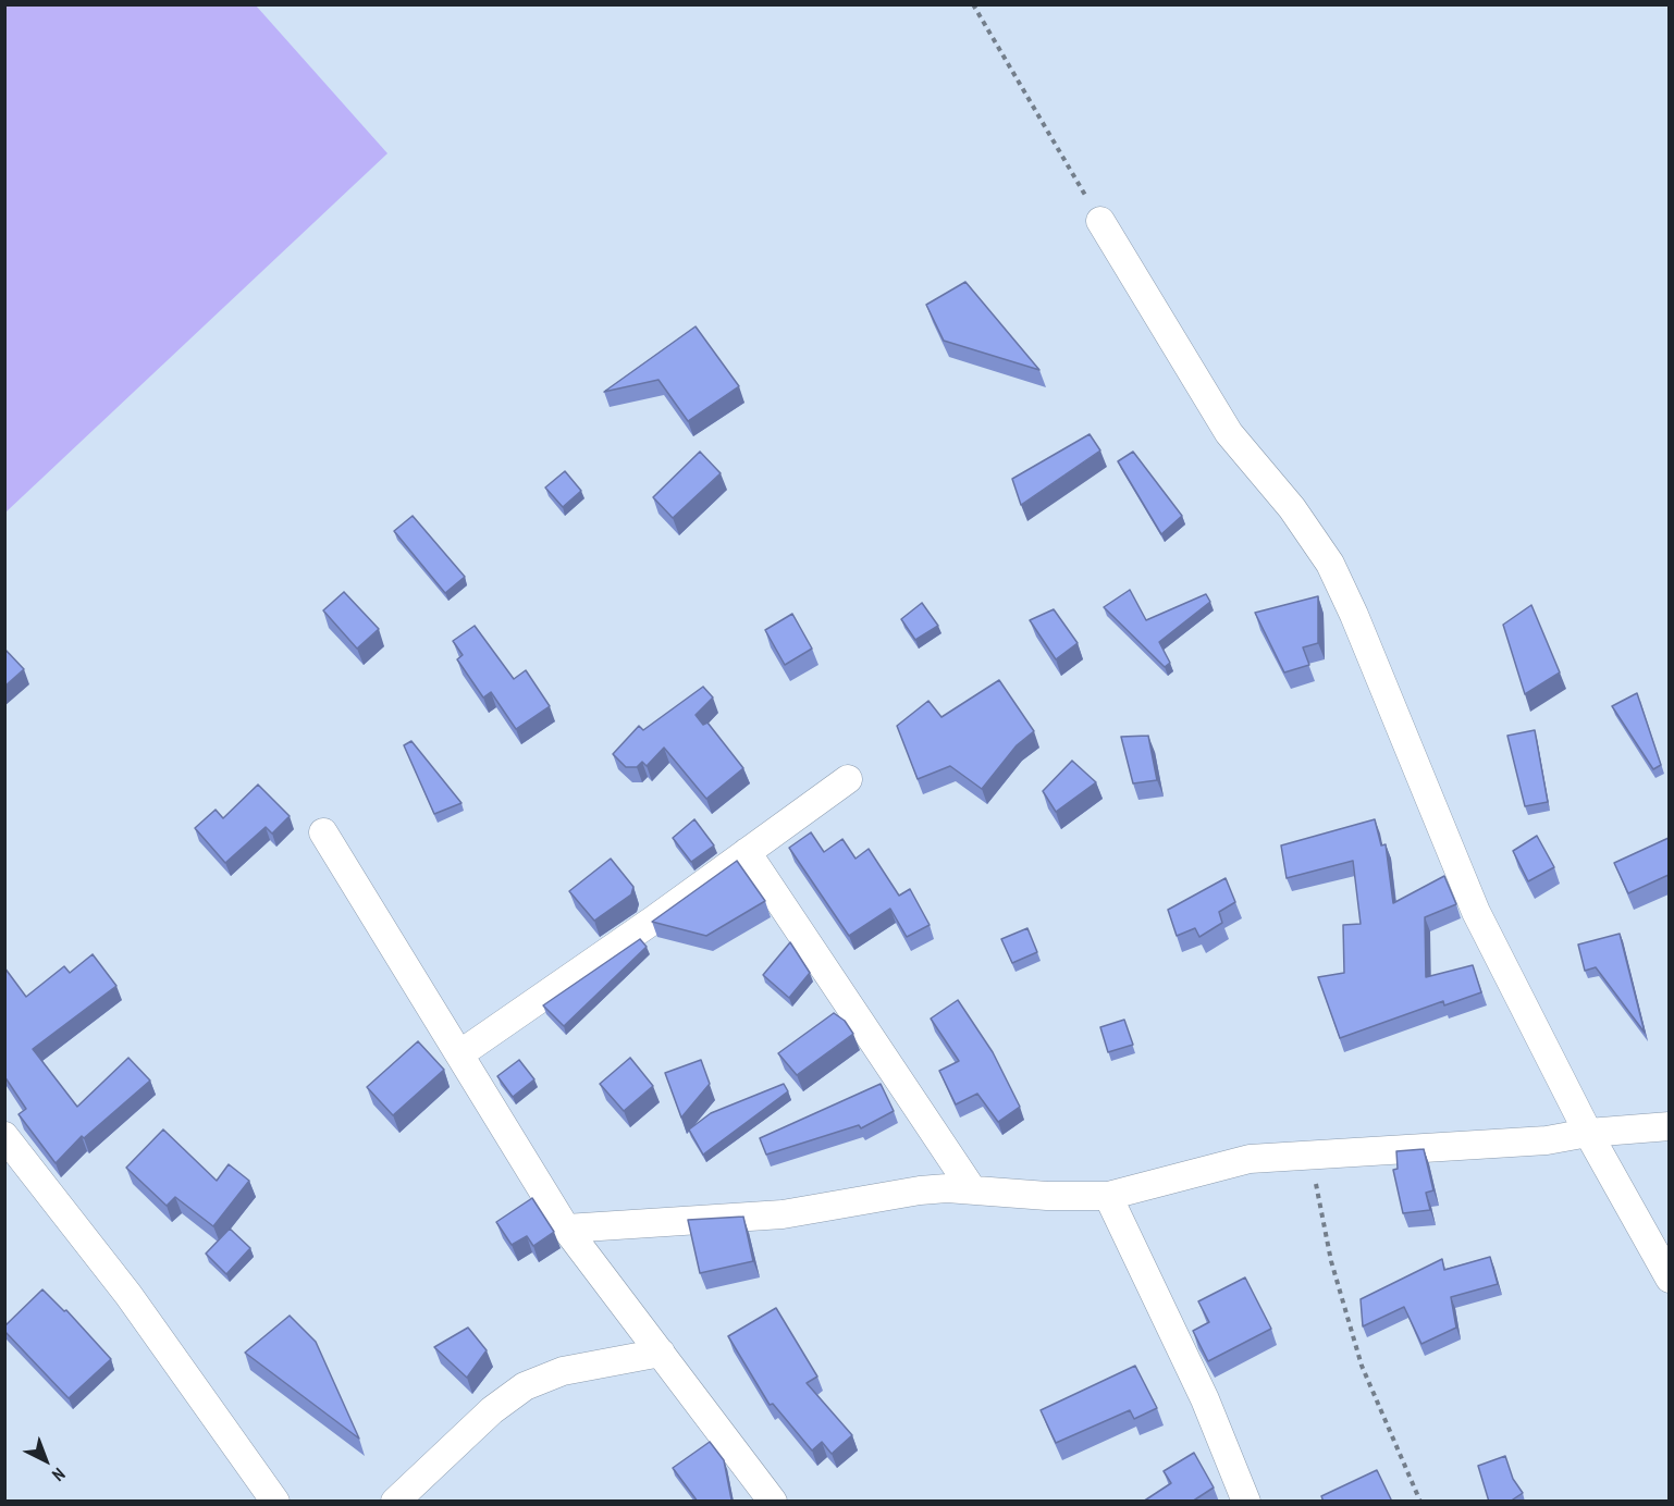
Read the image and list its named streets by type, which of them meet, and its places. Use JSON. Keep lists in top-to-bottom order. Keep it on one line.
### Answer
{"north":"bottom right"}
